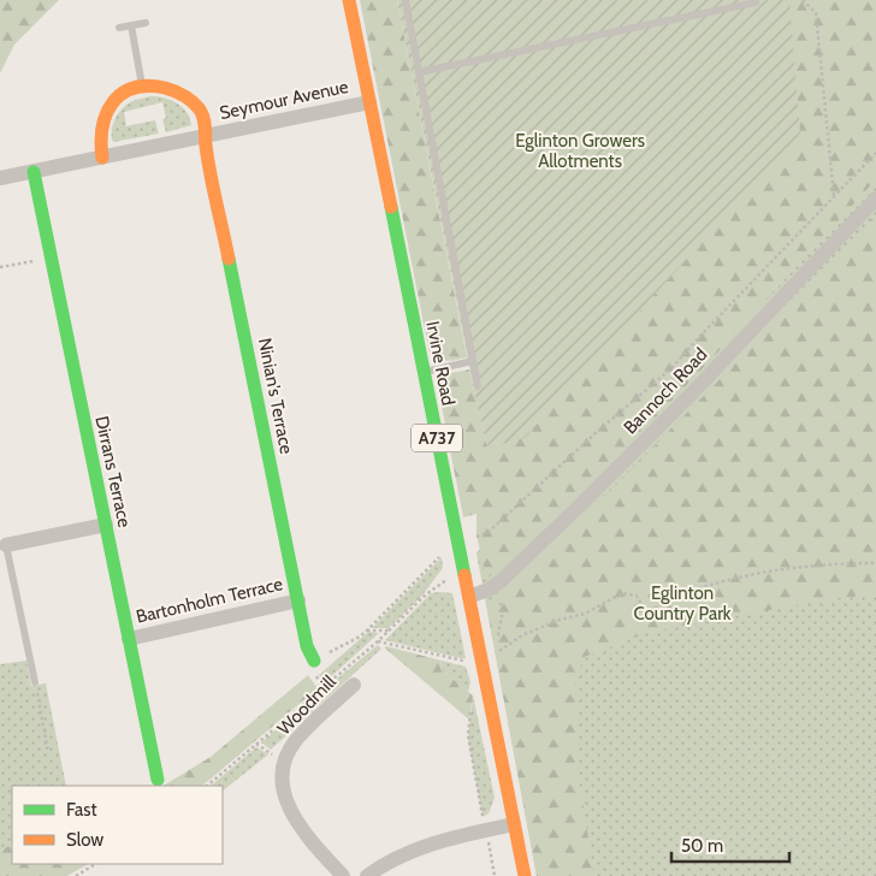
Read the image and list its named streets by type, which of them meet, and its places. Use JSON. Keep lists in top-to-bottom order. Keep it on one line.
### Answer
{"streets":{"street":["Seymour Avenue","Irvine Road","Bannoch Road","Ninian's Terrace","A737","Dirrans Terrace","Bartonholm Terrace","Woodmill"]},"crossings":[["Seymour Avenue","Irvine Road"],["Seymour Avenue","Ninian's Terrace"],["Seymour Avenue","Dirrans Terrace"],["Irvine Road","Bannoch Road"],["Ninian's Terrace","Bartonholm Terrace"],["Dirrans Terrace","Bartonholm Terrace"]],"parks":["Eglinton Growers Allotments","Eglinton Country Park"],"legend":["Fast","Slow"],"scale_bar":"50 m"}
